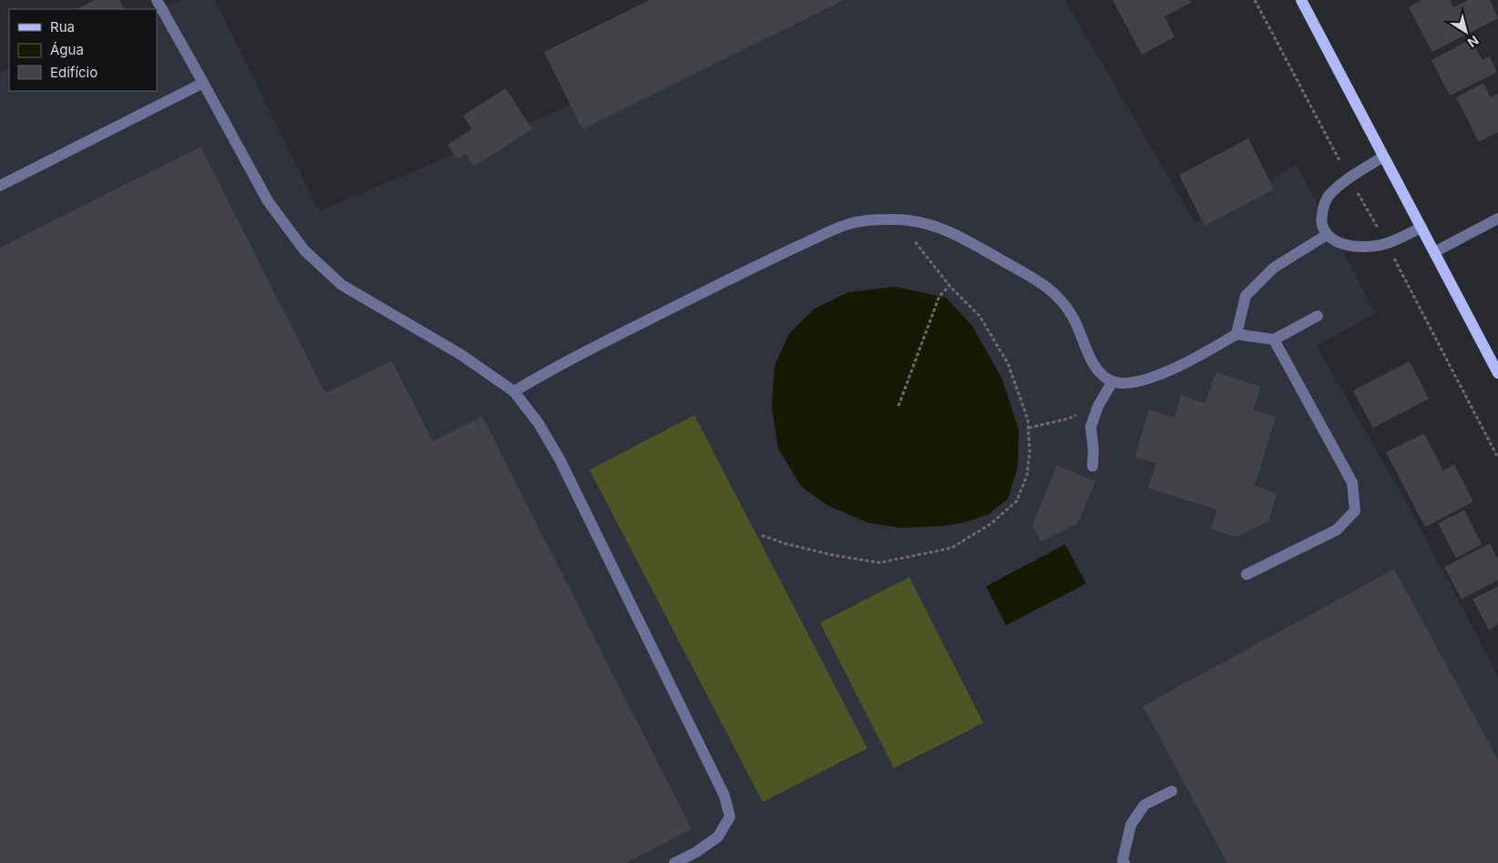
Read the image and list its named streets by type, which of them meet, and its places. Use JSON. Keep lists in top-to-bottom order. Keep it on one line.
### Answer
{"legend":["Rua","Água","Edifício"],"north":"bottom right"}
